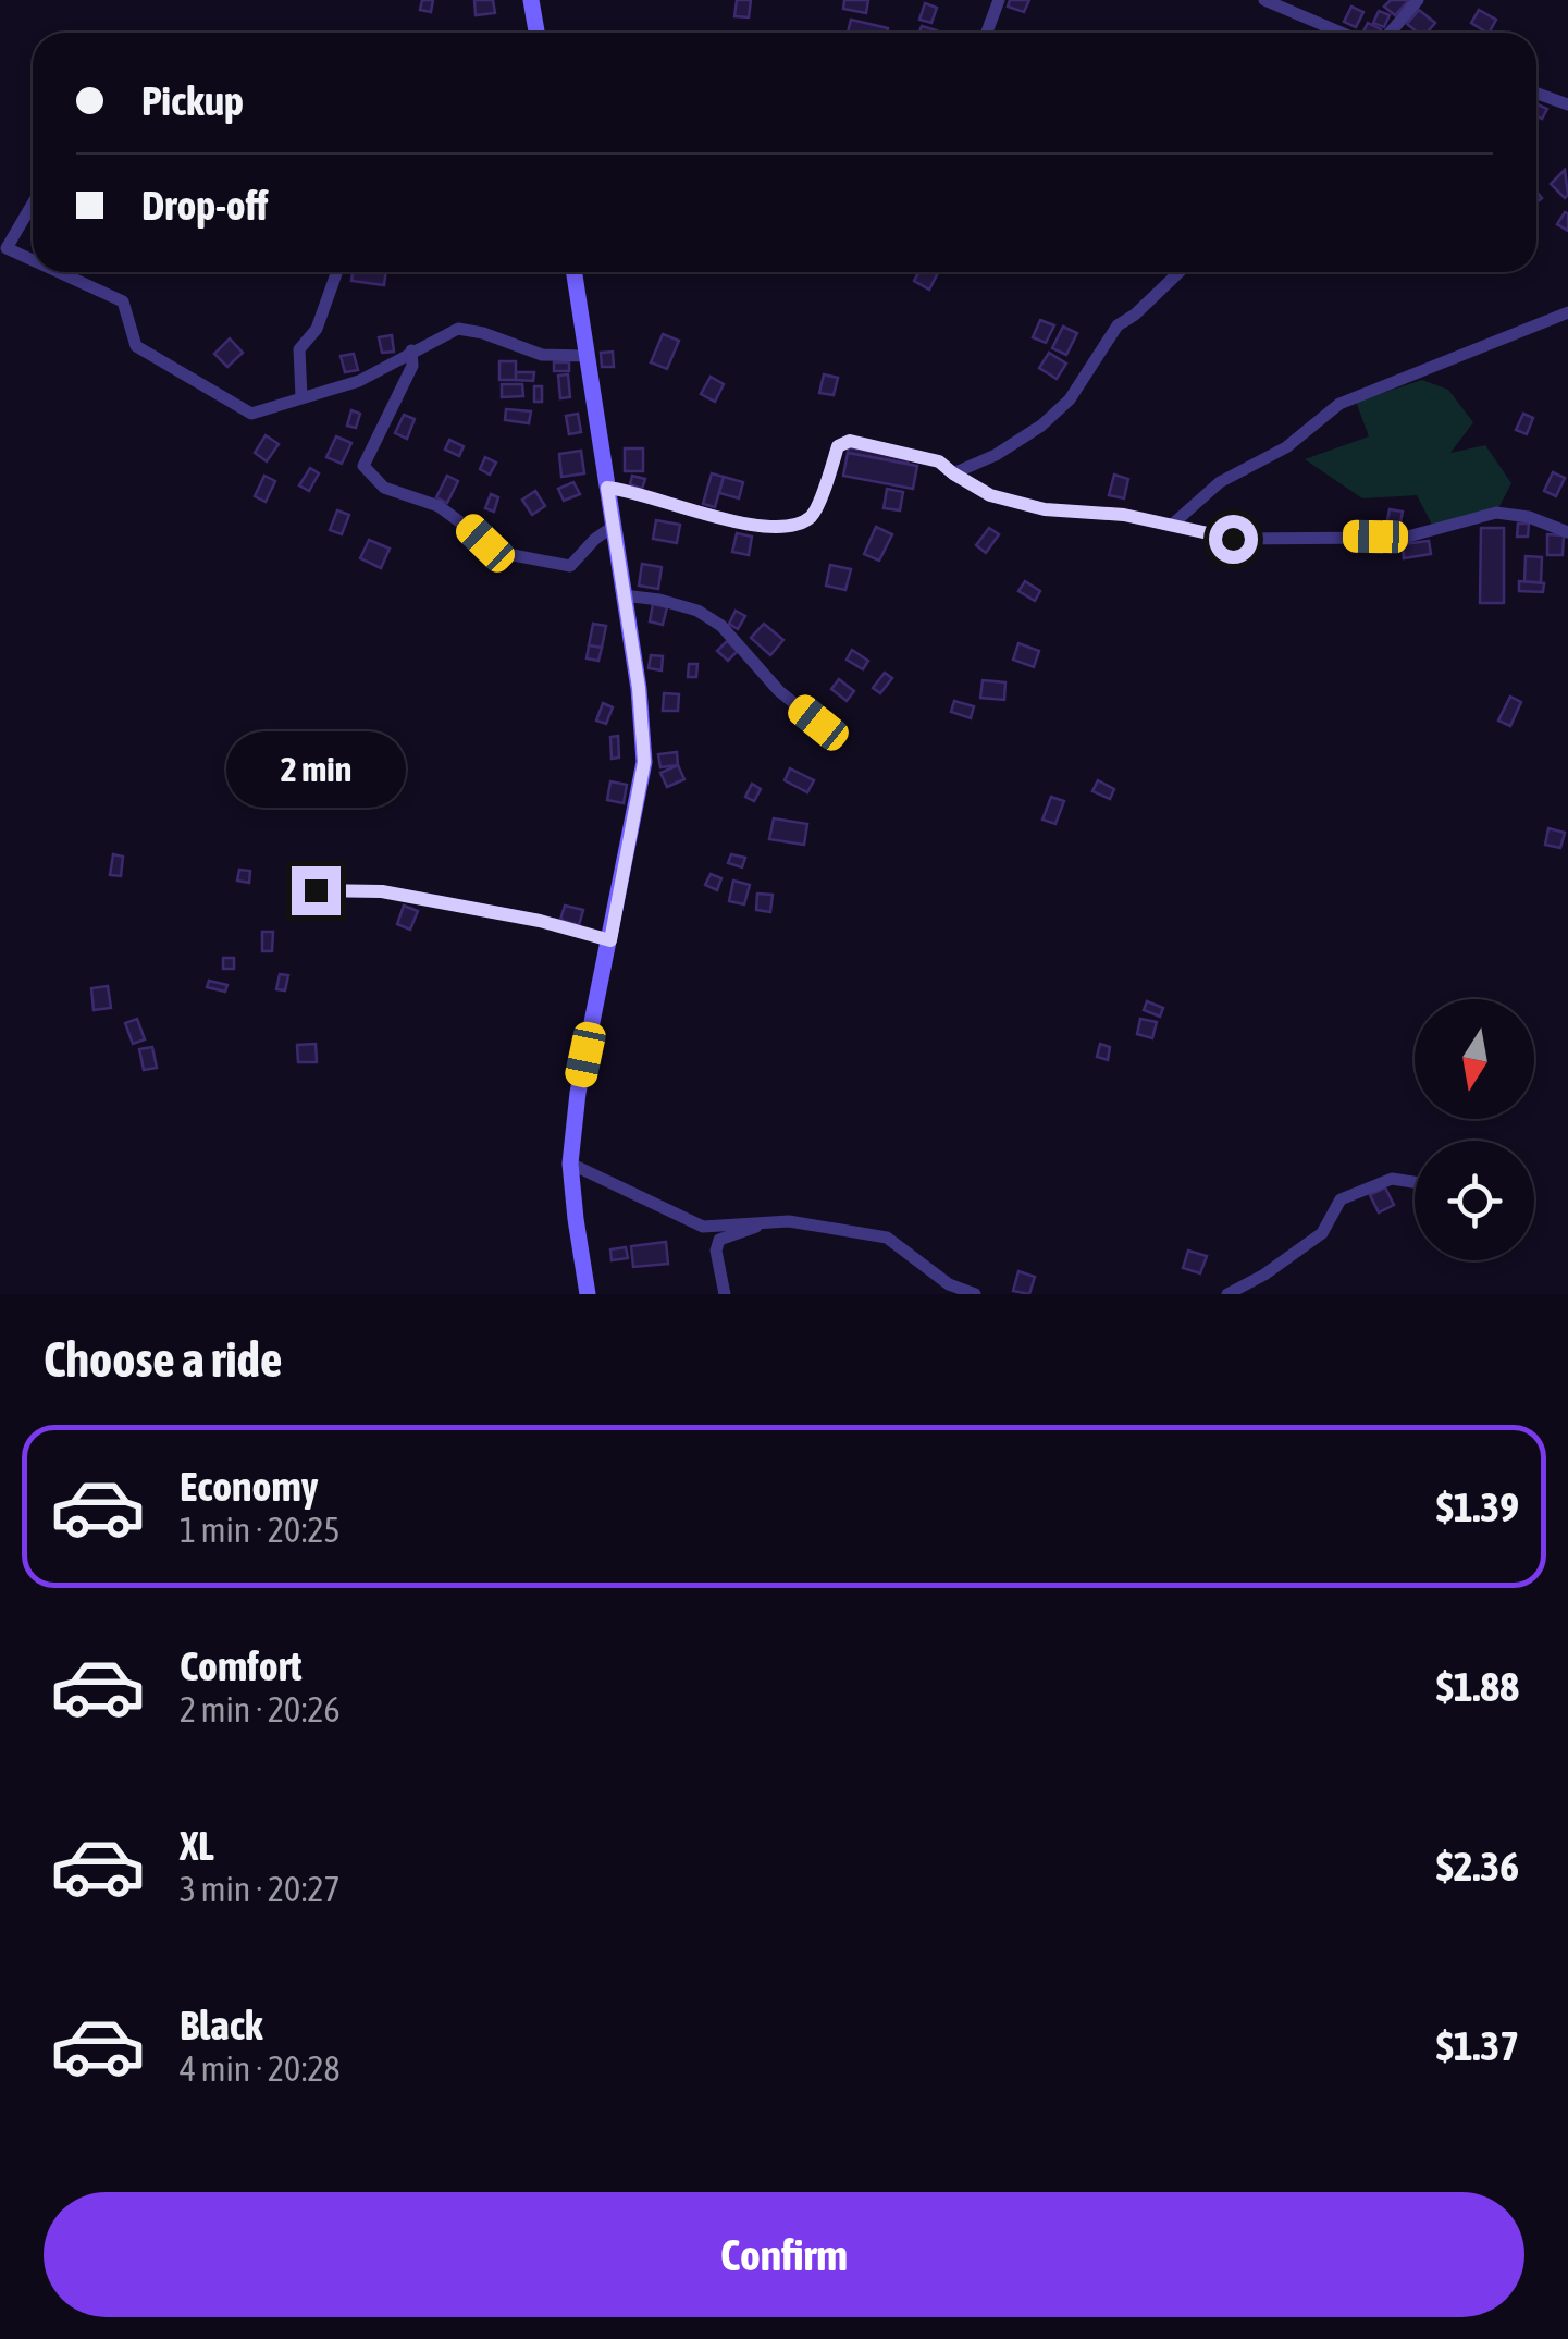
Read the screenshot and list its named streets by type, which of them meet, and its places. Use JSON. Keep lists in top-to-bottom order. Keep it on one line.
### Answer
{"north":"bottom","page":{"banner":["Pickup","Drop-off"],"bubble":"2 min","heading":"Choose a ride","list":[{"name":"Economy","note":"1 min · 20:25","value":"$1.39"},{"name":"Comfort","note":"2 min · 20:26","value":"$1.88"},{"name":"XL","note":"3 min · 20:27","value":"$2.36"},{"name":"Black","note":"4 min · 20:28","value":"$1.37"}],"buttons":"Confirm"}}
